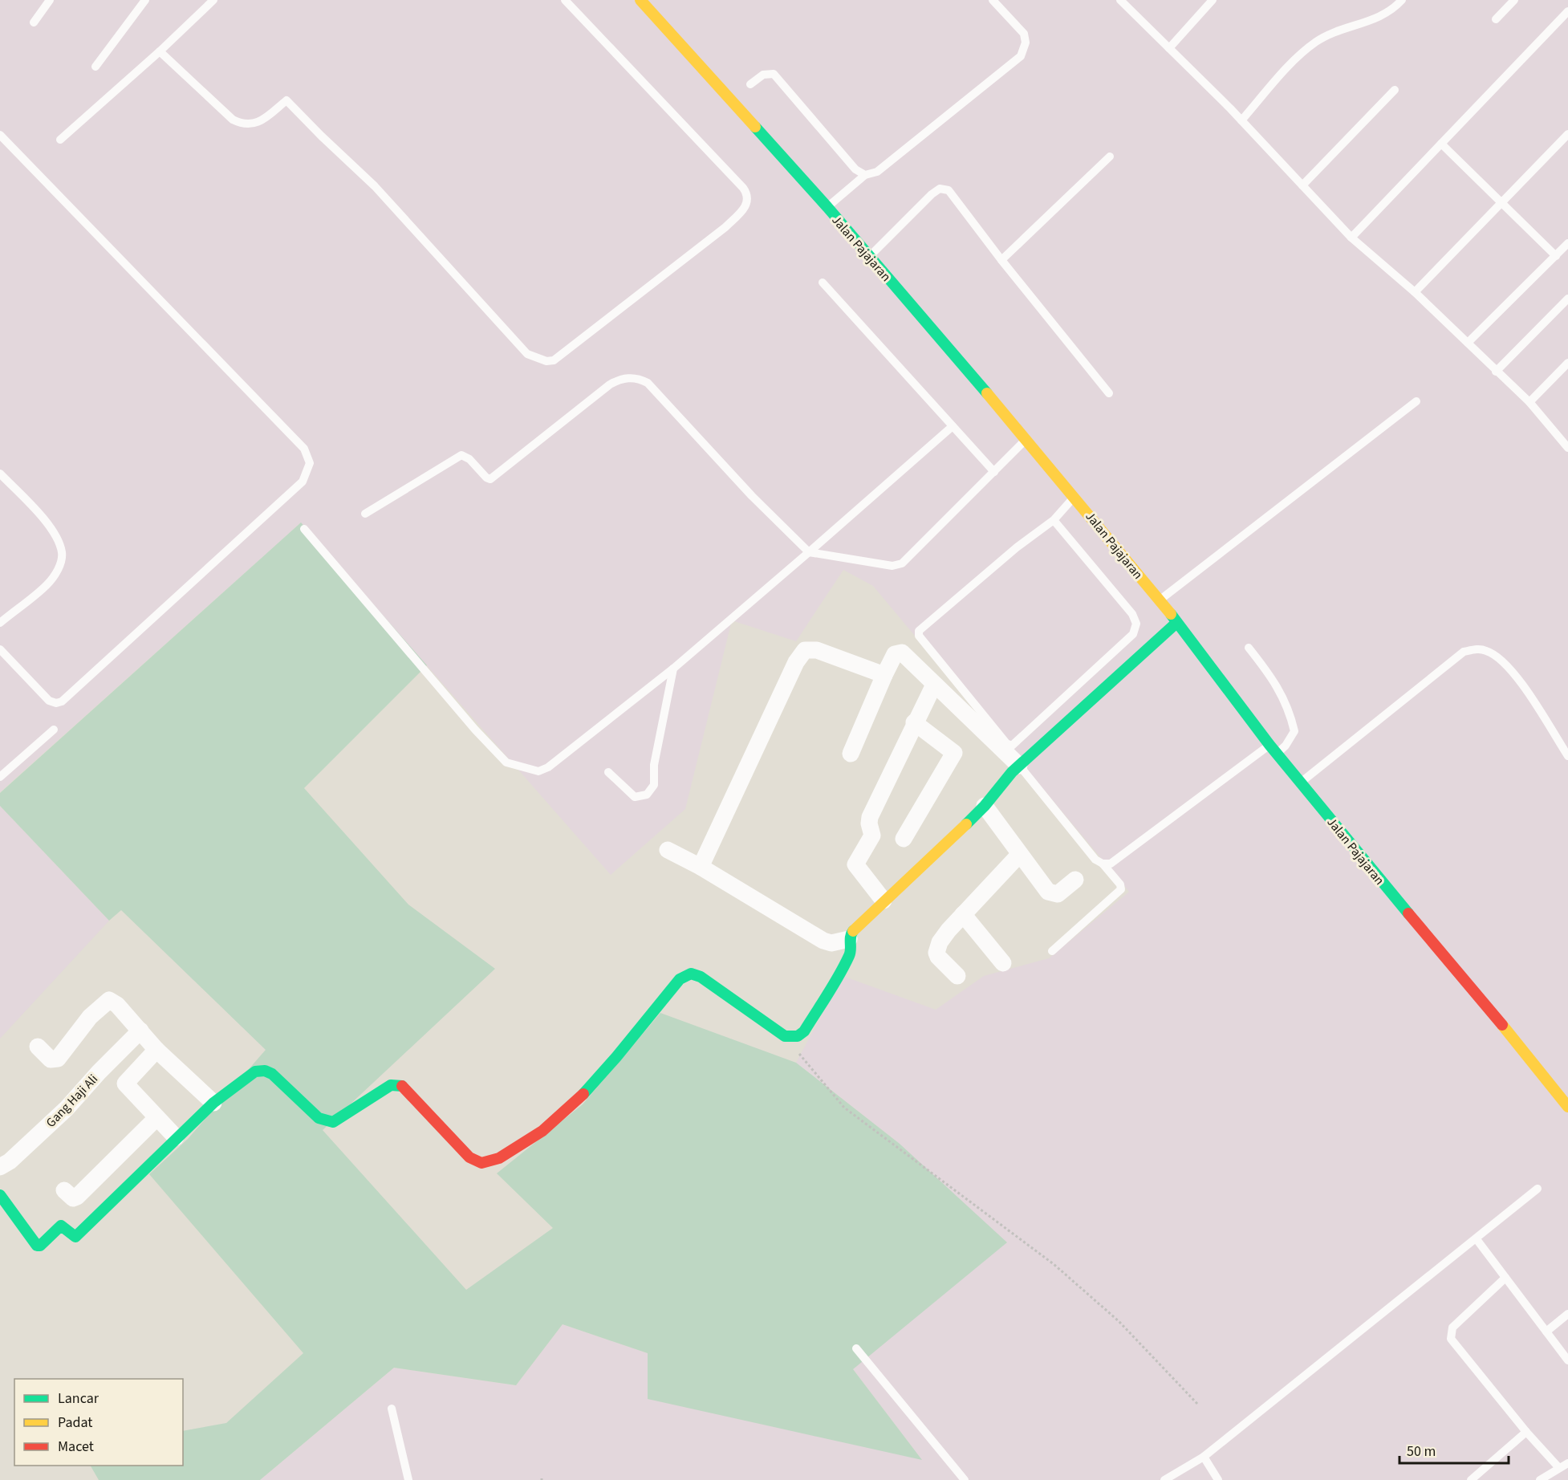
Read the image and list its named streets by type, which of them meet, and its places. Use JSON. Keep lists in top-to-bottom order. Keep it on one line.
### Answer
{"streets":{"street":["Jalan Pajajaran","Gang Haji Ali"]},"legend":["Lancar","Padat","Macet"],"scale_bar":"50 m"}
